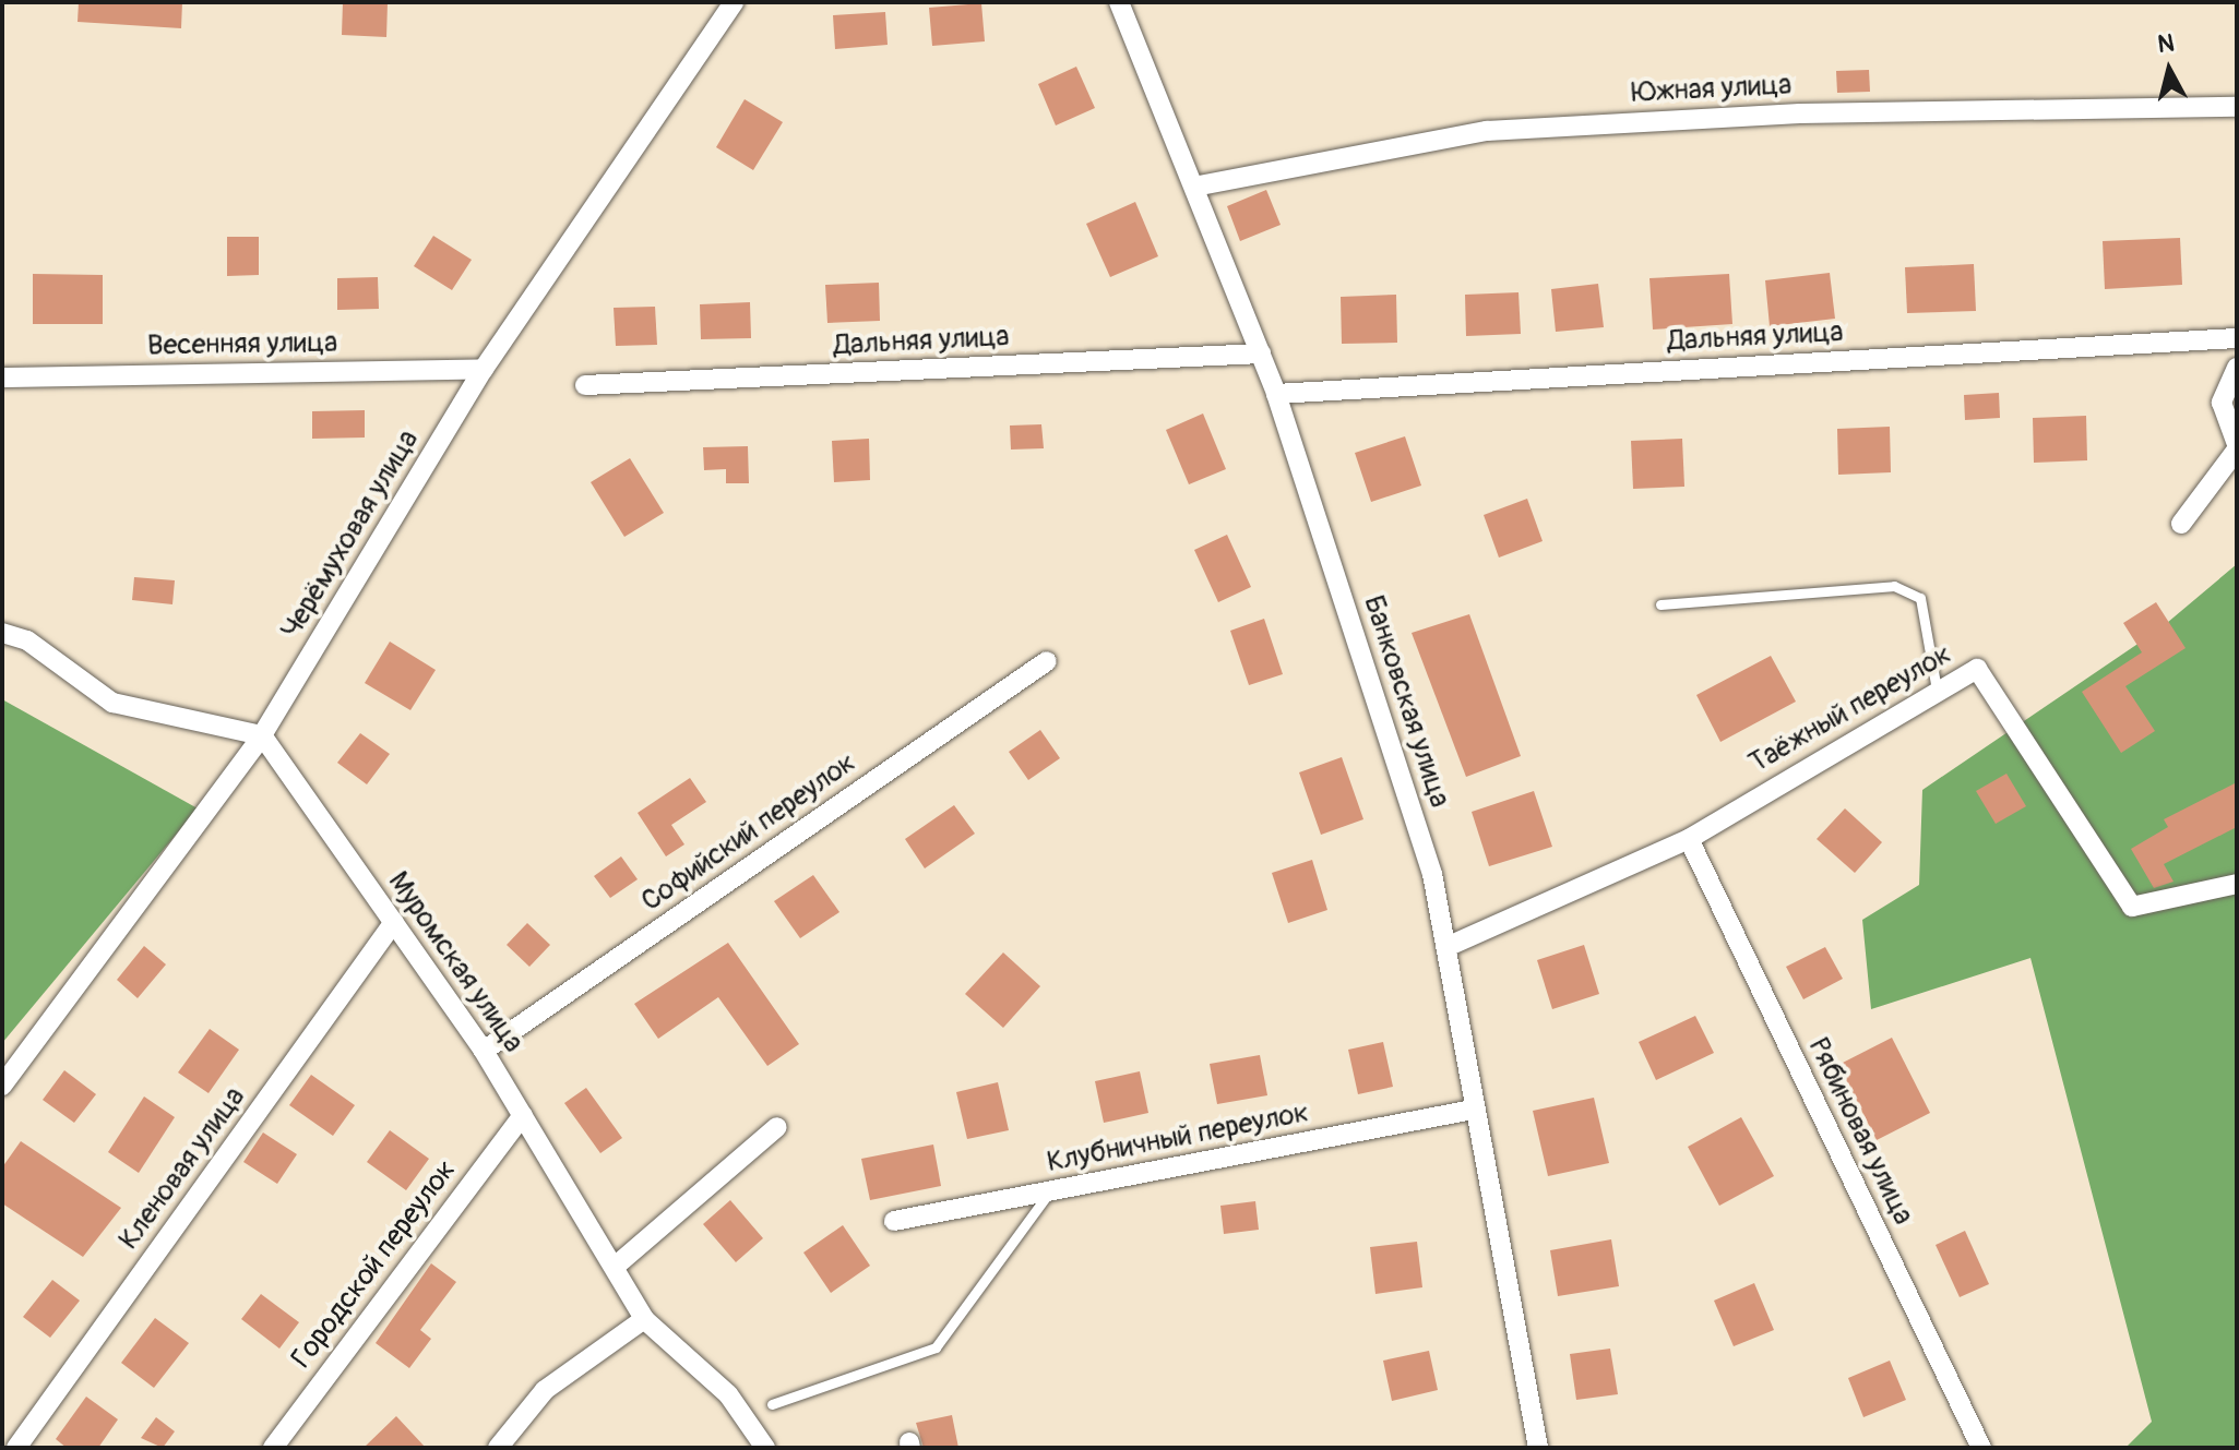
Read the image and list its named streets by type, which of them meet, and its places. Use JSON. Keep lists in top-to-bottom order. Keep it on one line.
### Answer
{"streets":{"street":["Южная улица","Дальняя улица","Весенняя улица","Черёмуховая улица","Банковская улица","Таёжный переулок","Софийский переулок","Муромская улица","Рябиновая улица","Клубничный переулок","Кленовая улица","Городской переулок"]},"crossings":[["Южная улица","Банковская улица"],["Дальняя улица","Банковская улица"],["Весенняя улица","Черёмуховая улица"],["Черёмуховая улица","Муромская улица"],["Банковская улица","Таёжный переулок"],["Банковская улица","Клубничный переулок"],["Таёжный переулок","Рябиновая улица"],["Софийский переулок","Муромская улица"],["Муромская улица","Кленовая улица"],["Муромская улица","Городской переулок"]],"north":"top"}
